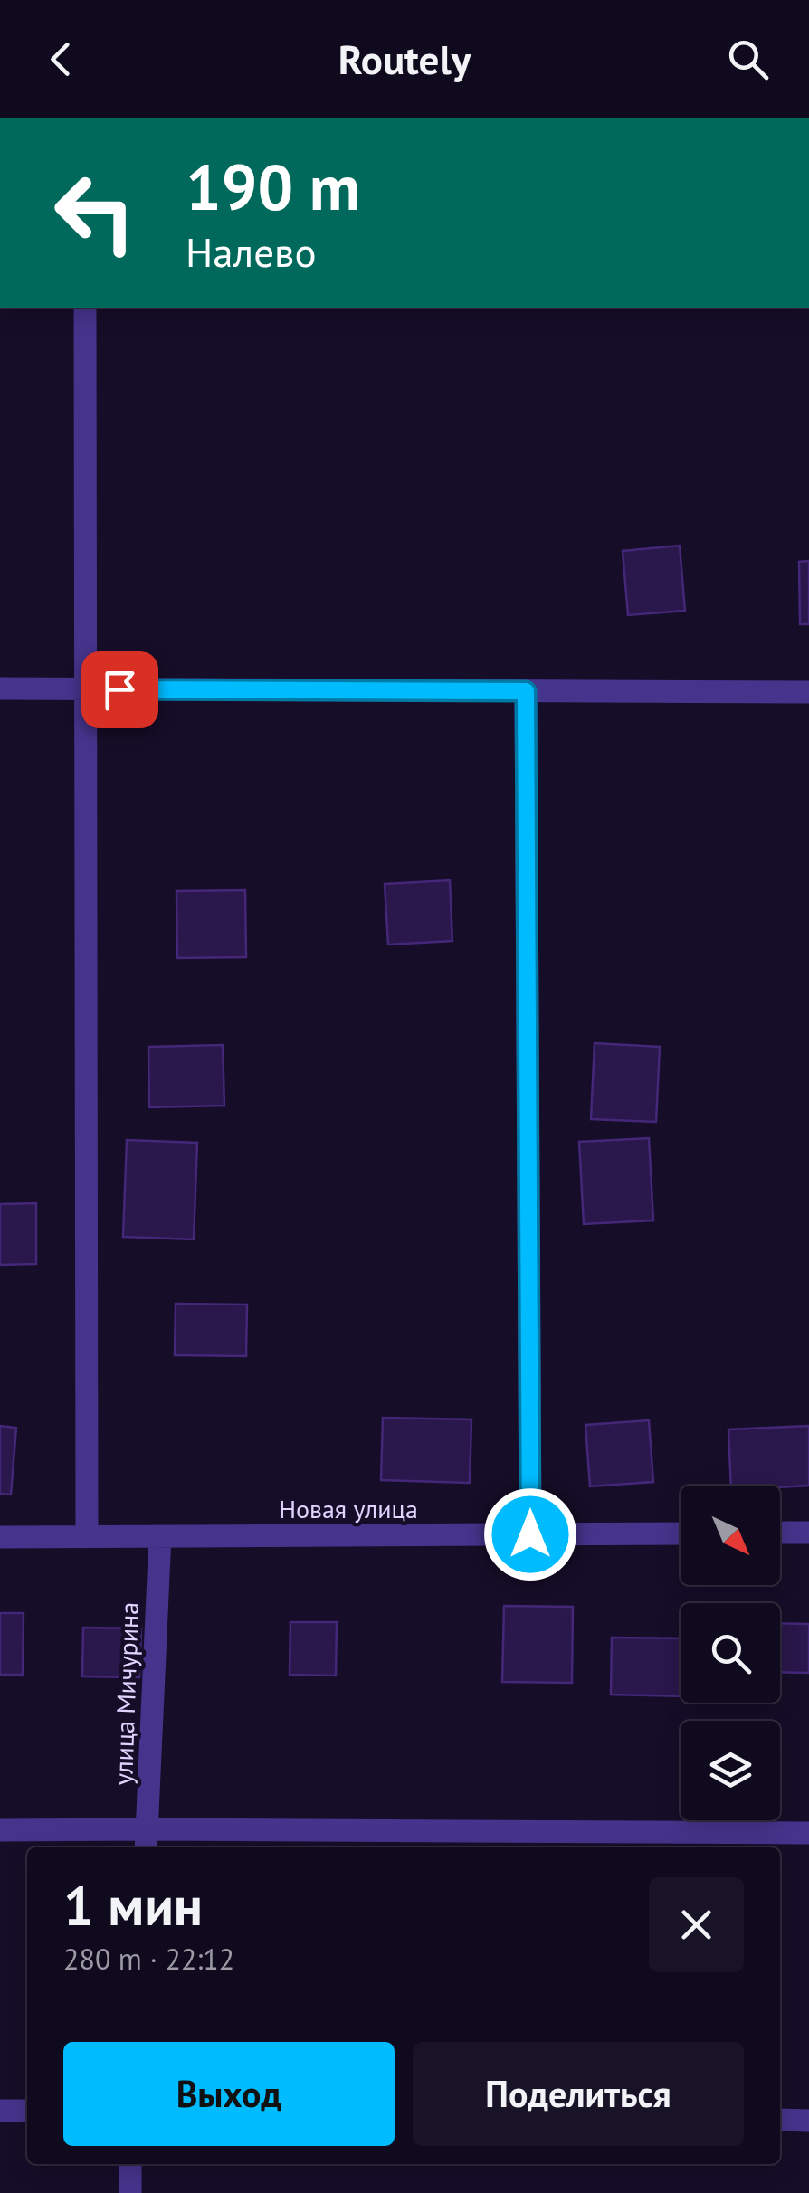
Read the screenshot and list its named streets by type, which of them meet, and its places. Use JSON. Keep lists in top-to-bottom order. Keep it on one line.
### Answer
{"streets":{"street":["Новая улица","улица Мичурина"]},"crossings":[["Новая улица","улица Мичурина"]],"north":"bottom right","page":{"header":"Routely","turn":["190 m","Налево"],"heading":["1 мин","280 m · 22:12"],"buttons":["Выход","Поделиться"]}}
